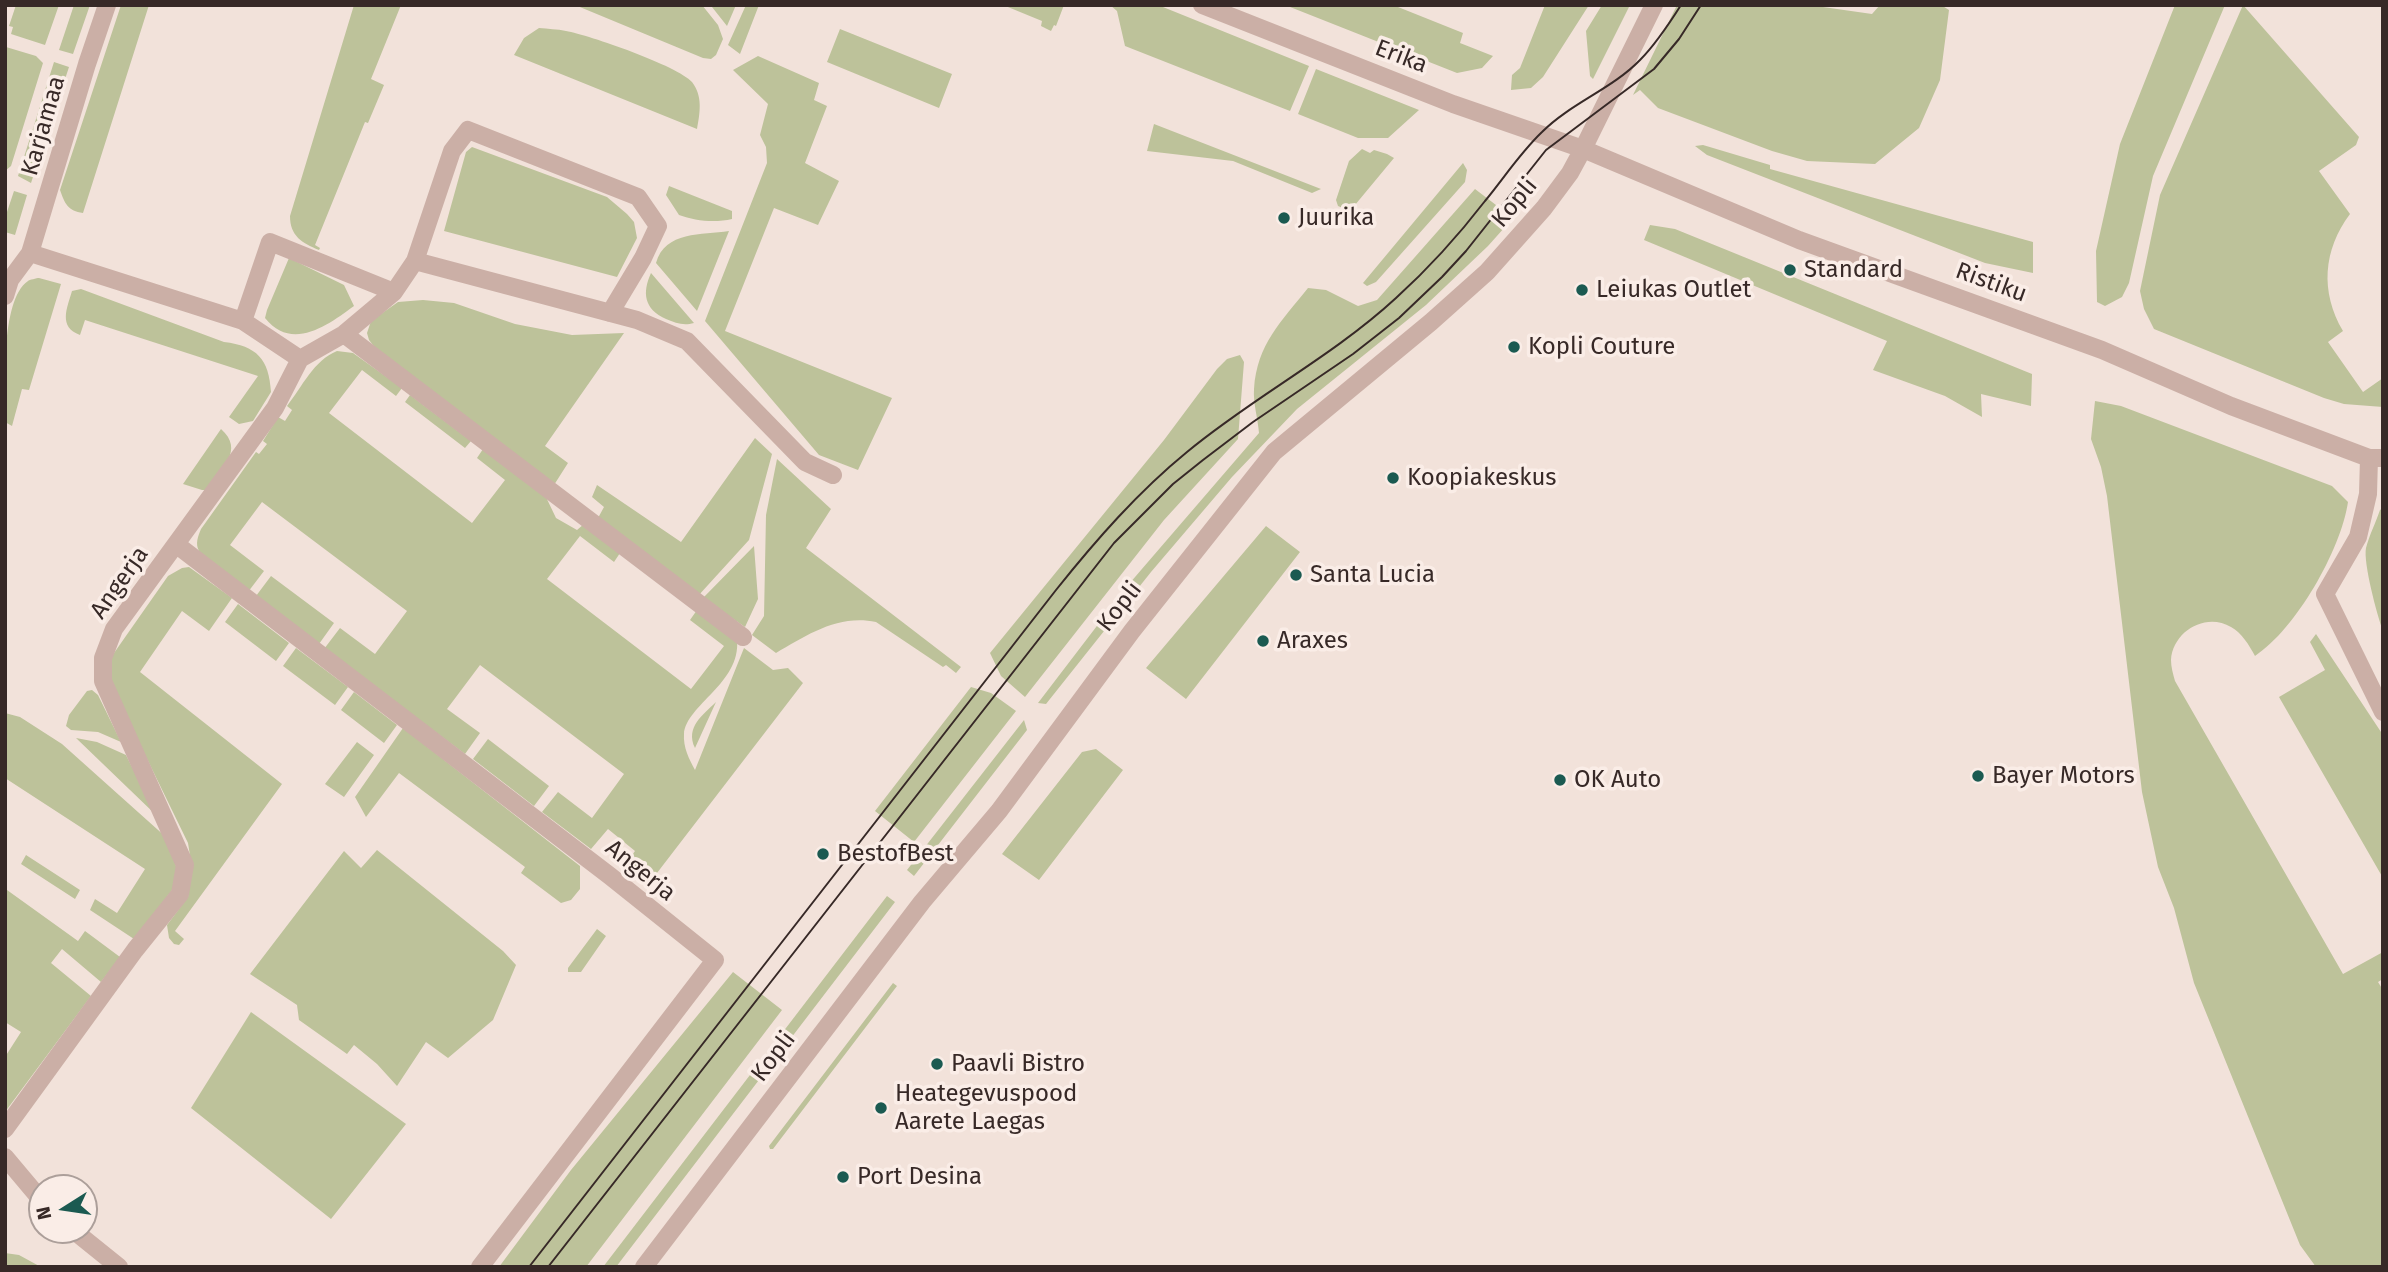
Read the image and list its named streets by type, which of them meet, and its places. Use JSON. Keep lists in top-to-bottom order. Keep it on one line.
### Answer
{"streets":{"street":["Erika","Karjamaa","Kopli","Ristiku","Angerja"]},"crossings":[["Erika","Kopli"],["Erika","Ristiku"],["Kopli","Ristiku"]],"places":["Juurika","Standard","Leiukas Outlet","Kopli Couture","Koopiakeskus","Santa Lucia","Araxes","Bayer Motors","OK Auto","BestofBest","Paavli Bistro","Heategevuspood Aarete Laegas","Port Desina"],"north":"left"}
